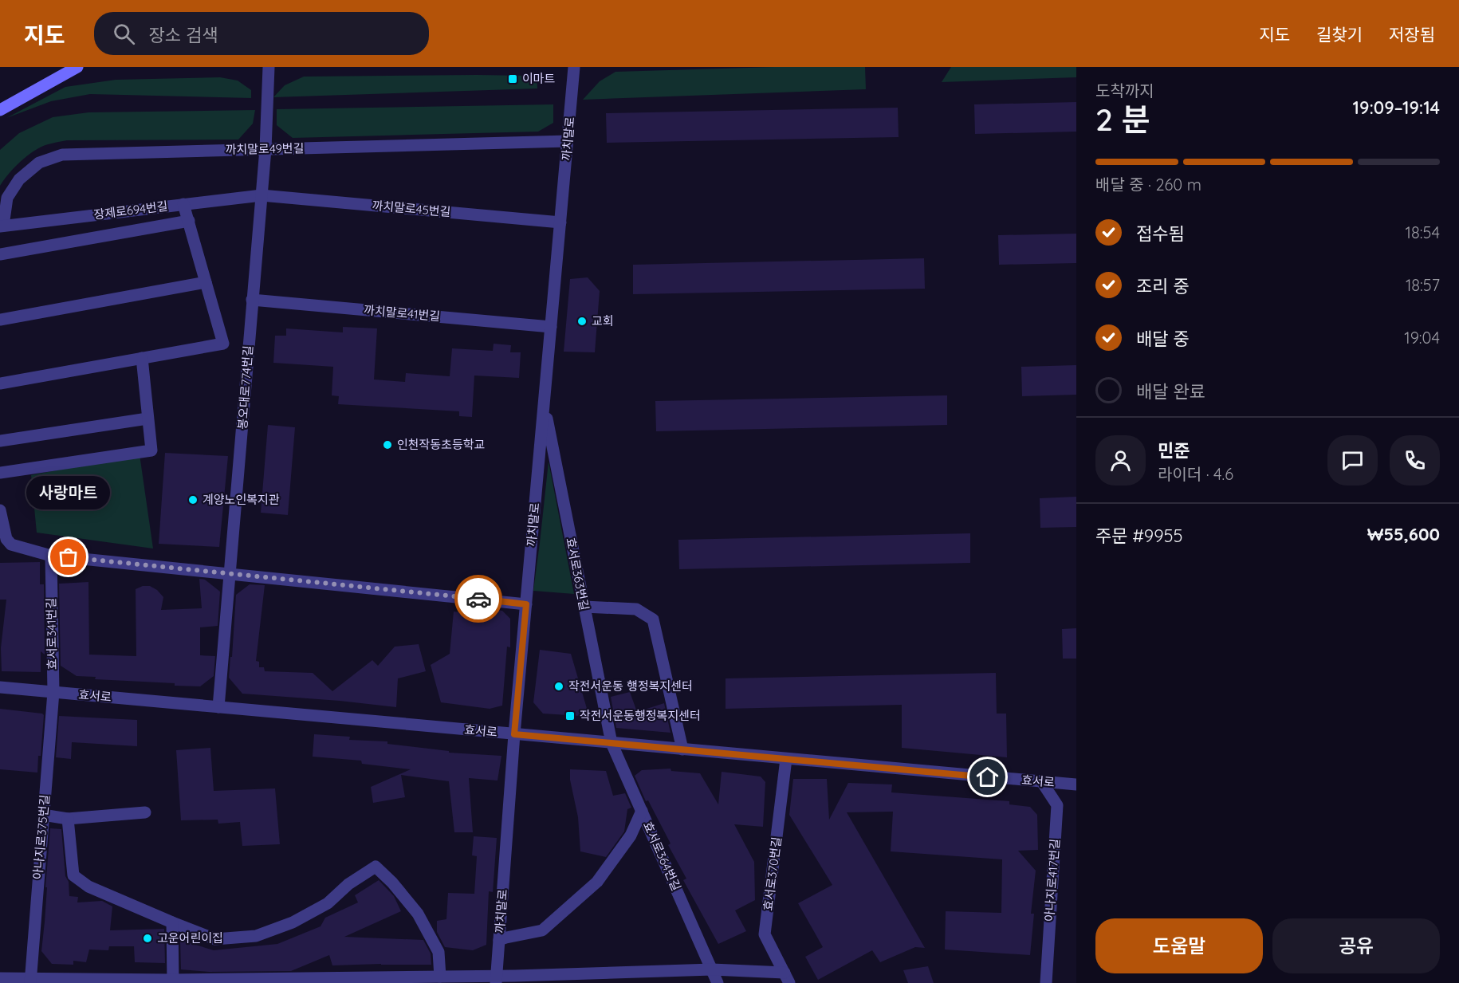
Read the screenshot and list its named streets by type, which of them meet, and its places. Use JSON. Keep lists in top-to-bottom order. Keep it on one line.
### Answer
{"streets":{"street":["까치말로","까치말로49번길","까치말로45번길","장제로694번길","까치말로41번길","봉오대로774번길","효서로363번길","효서로341번길","효서로","아나지로375번길","효서로364번길","효서로370번길","아나지로417번길"]},"crossings":[["까치말로","까치말로49번길"],["까치말로","까치말로45번길"],["까치말로","까치말로41번길"],["까치말로","효서로363번길"],["까치말로","효서로"],["까치말로49번길","장제로694번길"],["까치말로49번길","봉오대로774번길"],["까치말로45번길","장제로694번길"],["까치말로45번길","봉오대로774번길"],["장제로694번길","봉오대로774번길"],["까치말로41번길","봉오대로774번길"],["봉오대로774번길","효서로"],["효서로363번길","효서로"],["효서로363번길","효서로364번길"],["효서로341번길","효서로"],["효서로341번길","아나지로375번길"],["효서로","아나지로375번길"],["효서로","효서로364번길"],["효서로","효서로370번길"],["효서로","아나지로417번길"]],"places":{"transit":["이마트","작전서운동행정복지센터"],"other":["교회","인천작동초등학교","계양노인복지관","사랑마트","작전서운동 행정복지센터","고운어린이집"]},"page":{"header":"지도","search":"장소 검색","nav":["지도","길찾기","저장됨"],"heading":["2 분","도착까지","19:09–19:14"],"panel":["민준","라이더 · 4.6","주문 #9955","₩55,600"],"bar":"배달 중 · 260 m","list":[["접수됨","18:54"],["조리 중","18:57"],["배달 중","19:04"],"배달 완료"],"bubble":"사랑마트","buttons":["도움말","공유"]}}
